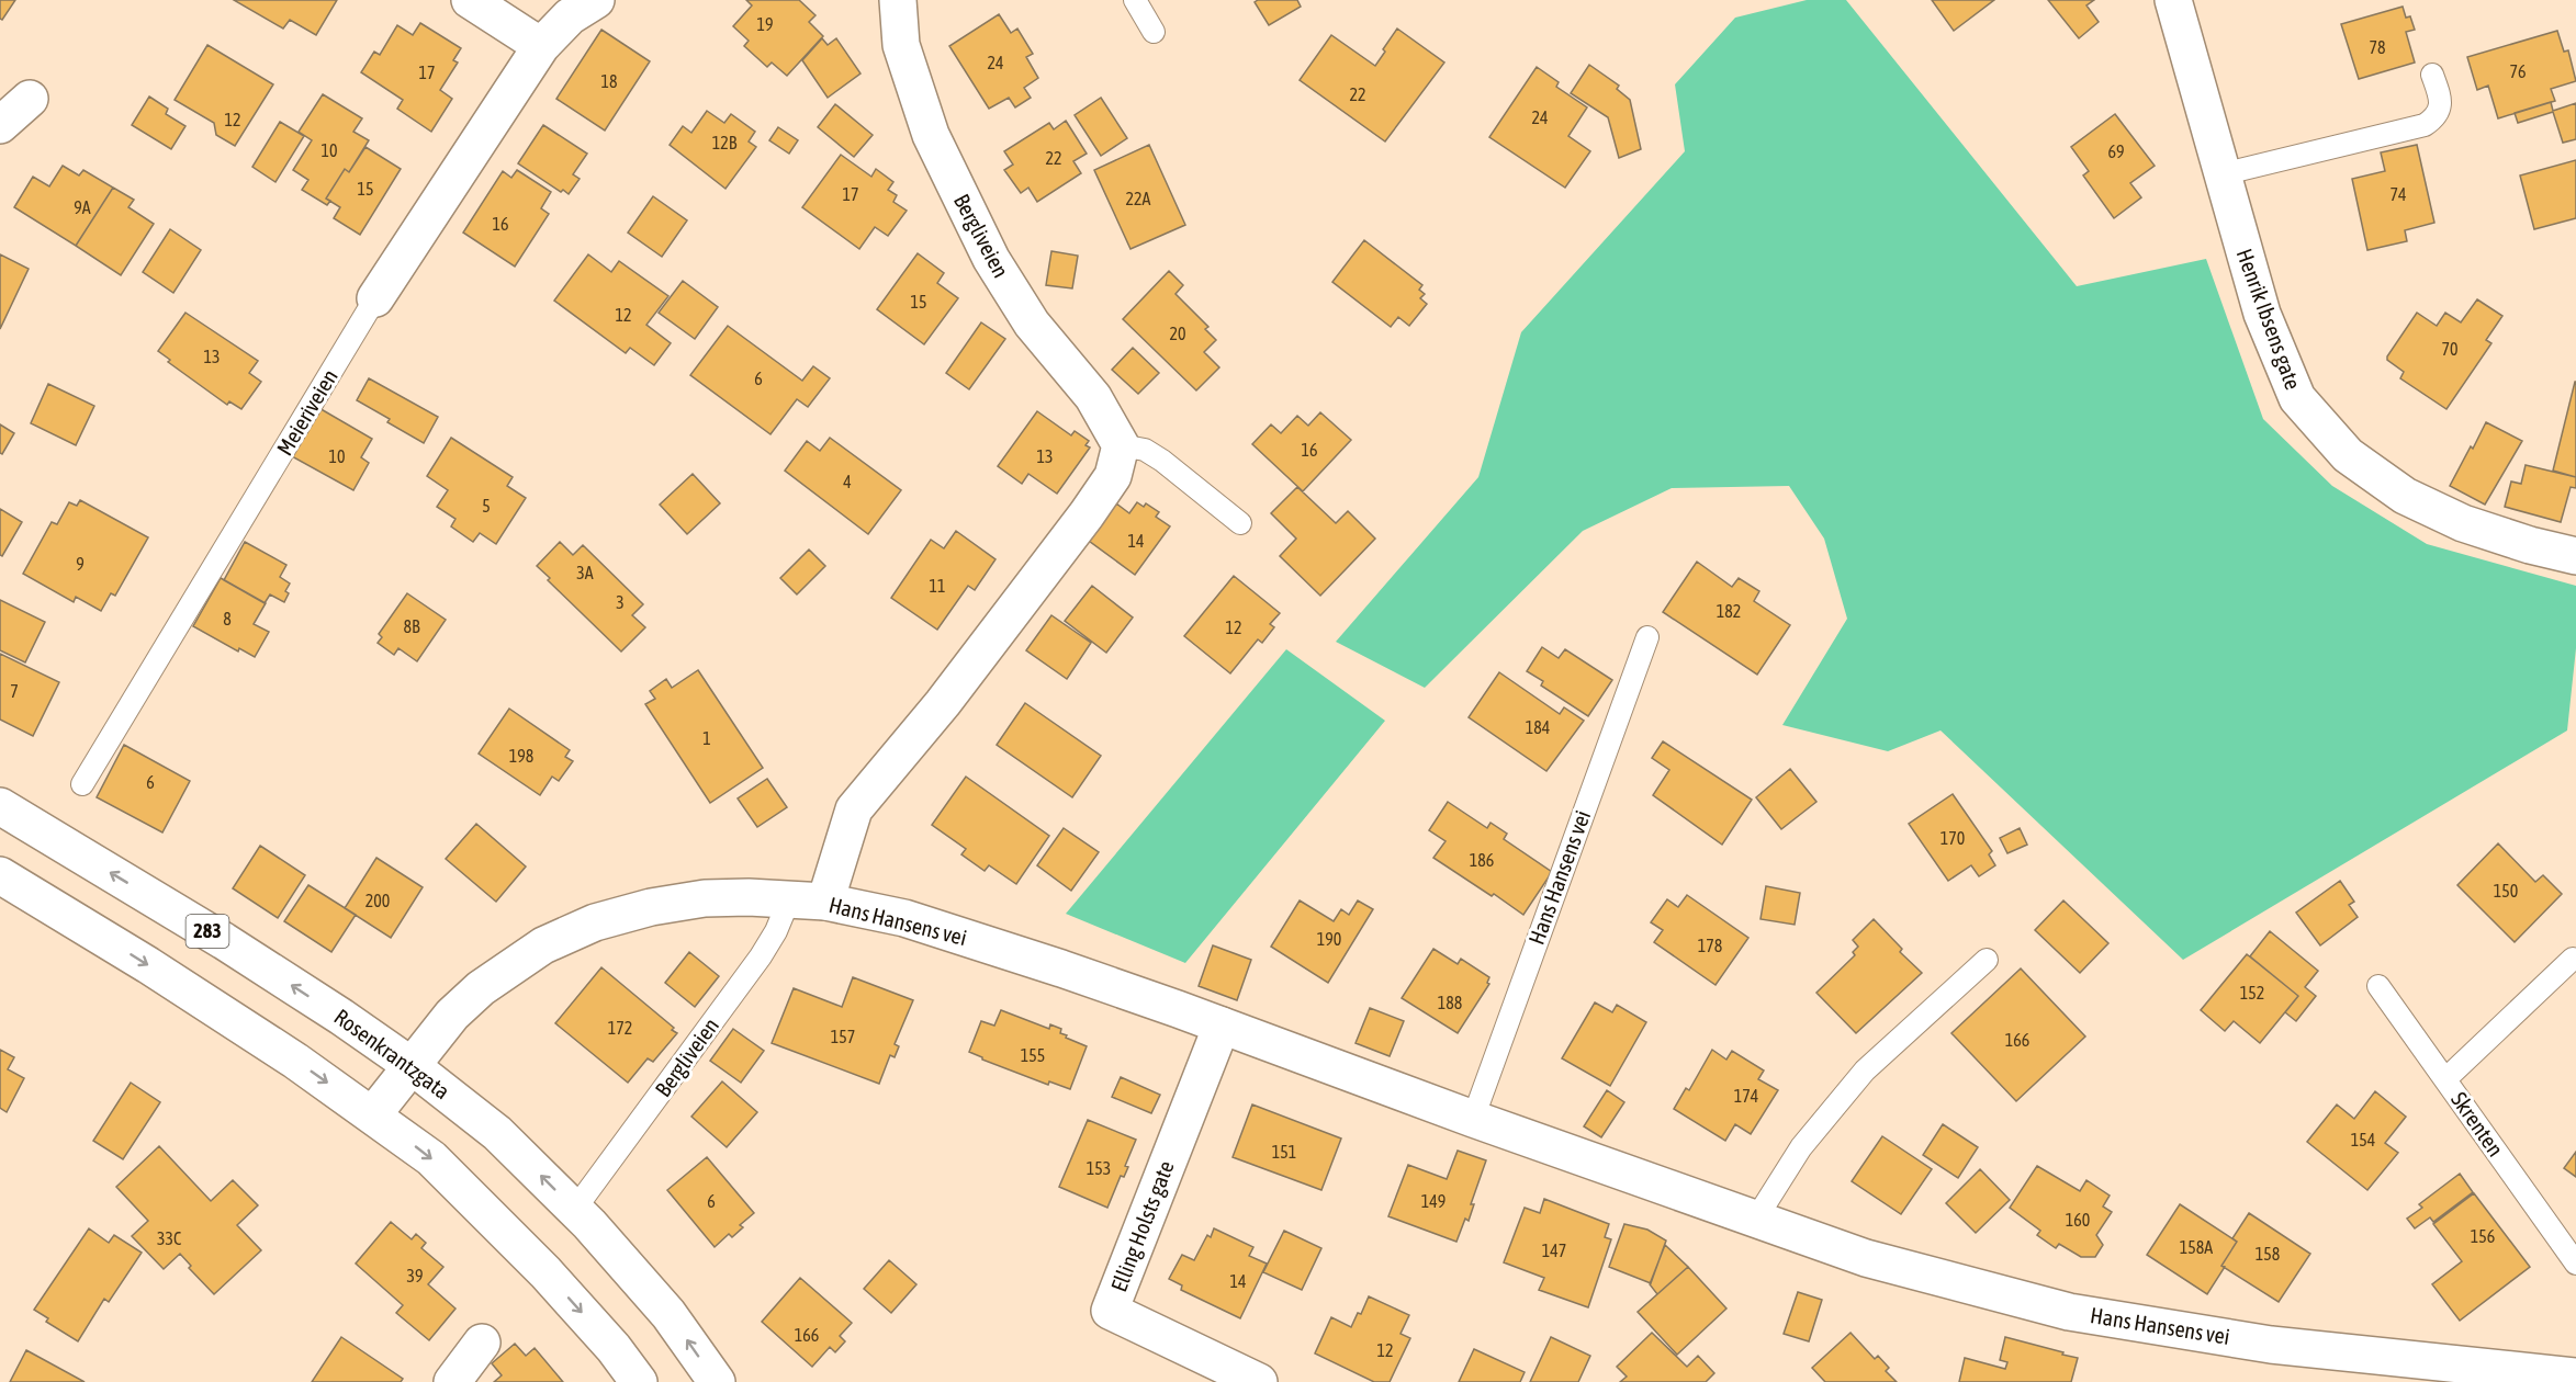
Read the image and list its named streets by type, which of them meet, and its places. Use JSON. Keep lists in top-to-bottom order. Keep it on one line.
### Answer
{"streets":{"main road":["Bergliveien","Henrik Ibsens gate","Meieriveien","Hans Hansens vei","283","Rosenkrantzgata","Elling Holsts gate"],"lane":["Skrenten"]},"crossings":[["Bergliveien","Hans Hansens vei"],["Bergliveien","Rosenkrantzgata"],["Hans Hansens vei","Rosenkrantzgata"],["Hans Hansens vei","Elling Holsts gate"]],"house_numbers":["19","78","24","76","17","18","22","24","12","12B","10","69","22","15","17","74","22A","9A","16","15","12","20","70","13","6","16","10","13","4","5","14","9","3A","11","3","182","8","8B","12","7","184","1","198","6","170","186","150","200","190","178","152","188","172","157","166","155","174","154","151","153","6","149","160","156","33C","158A","147","158","39","14","166","12"]}
